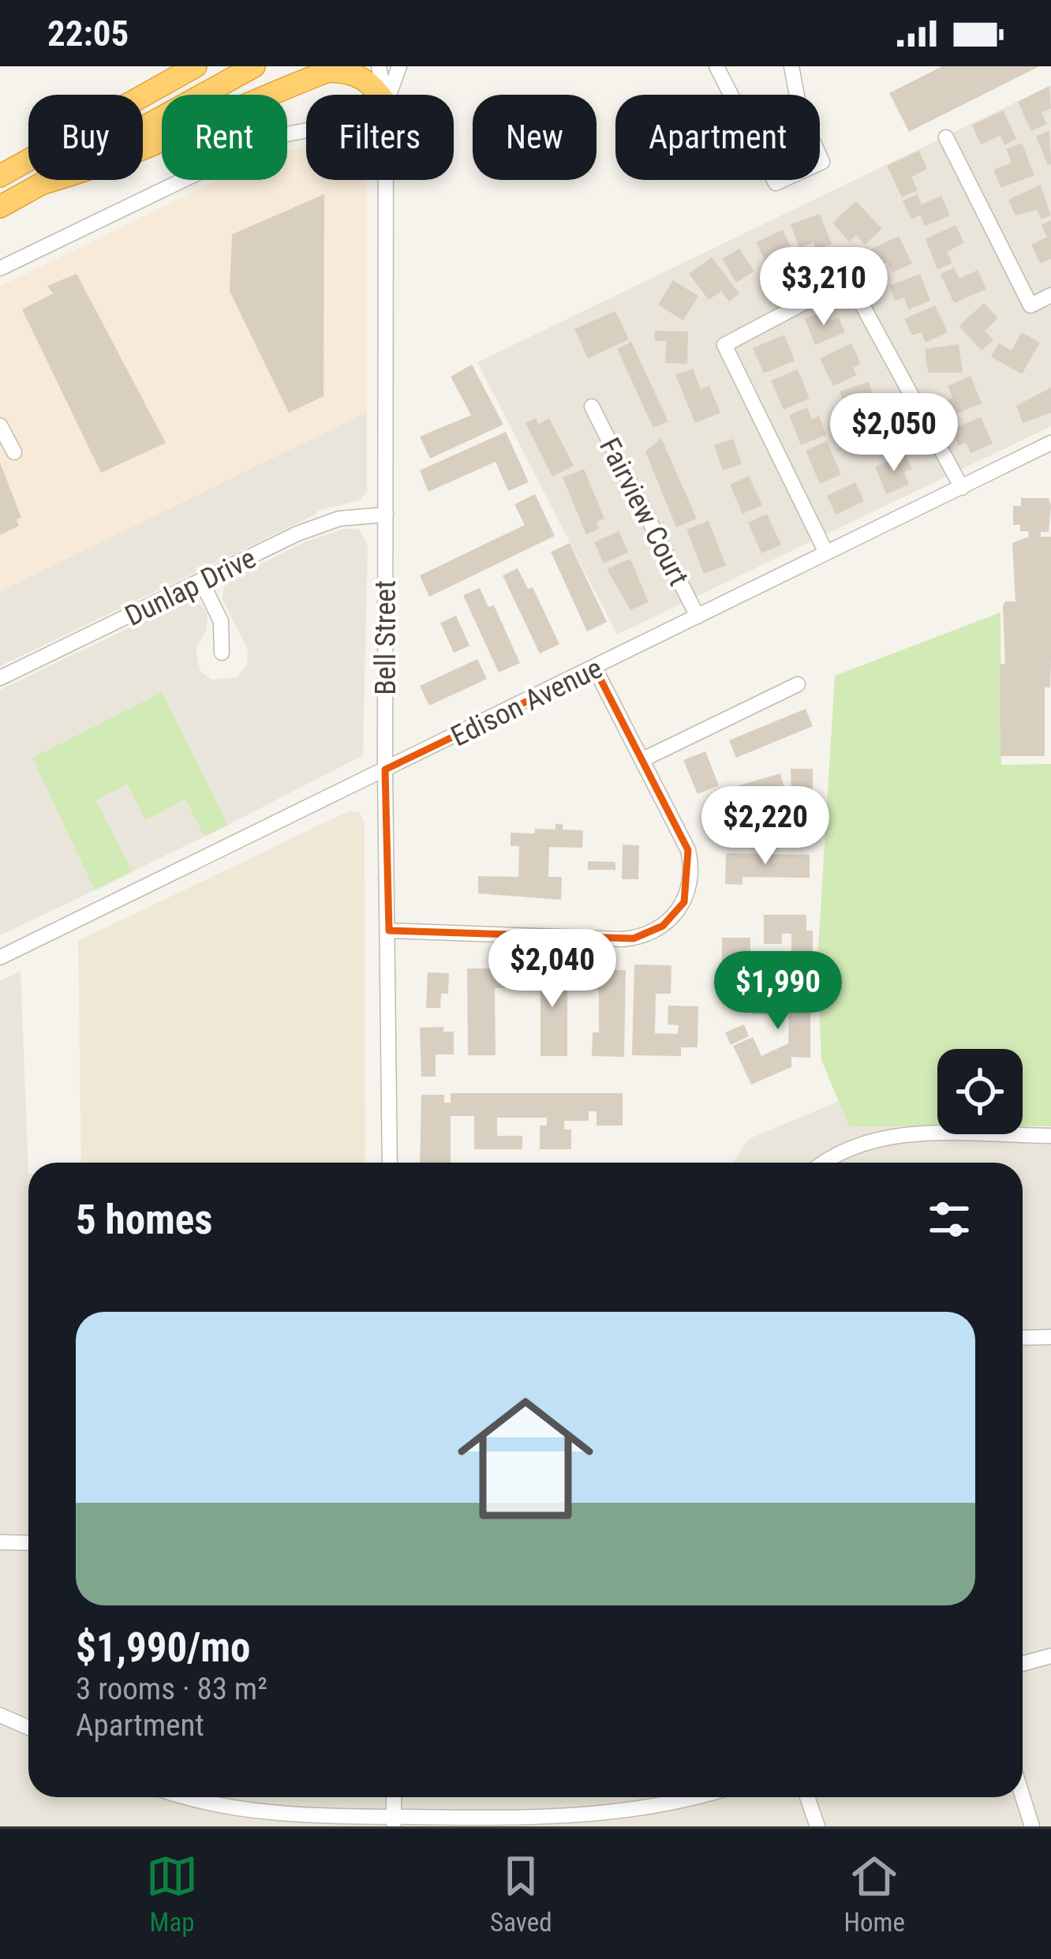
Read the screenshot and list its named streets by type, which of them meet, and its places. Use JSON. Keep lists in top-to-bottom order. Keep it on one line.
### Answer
{"streets":{"street":["Fairview Court","Dunlap Drive","Bell Street","Edison Avenue"]},"crossings":[["Fairview Court","Edison Avenue"],["Dunlap Drive","Bell Street"],["Bell Street","Edison Avenue"]],"page":{"status":"22:05","chip":["Buy","Rent","Filters","New","Apartment"],"price":["$3,210","$2,050","$2,220","$2,040","$1,990"],"heading":"5 homes","list":[{"name":"$1,990/mo","note":"3 rooms · 83 m² · Apartment"}],"tabs":["Map","Saved","Home"]}}
